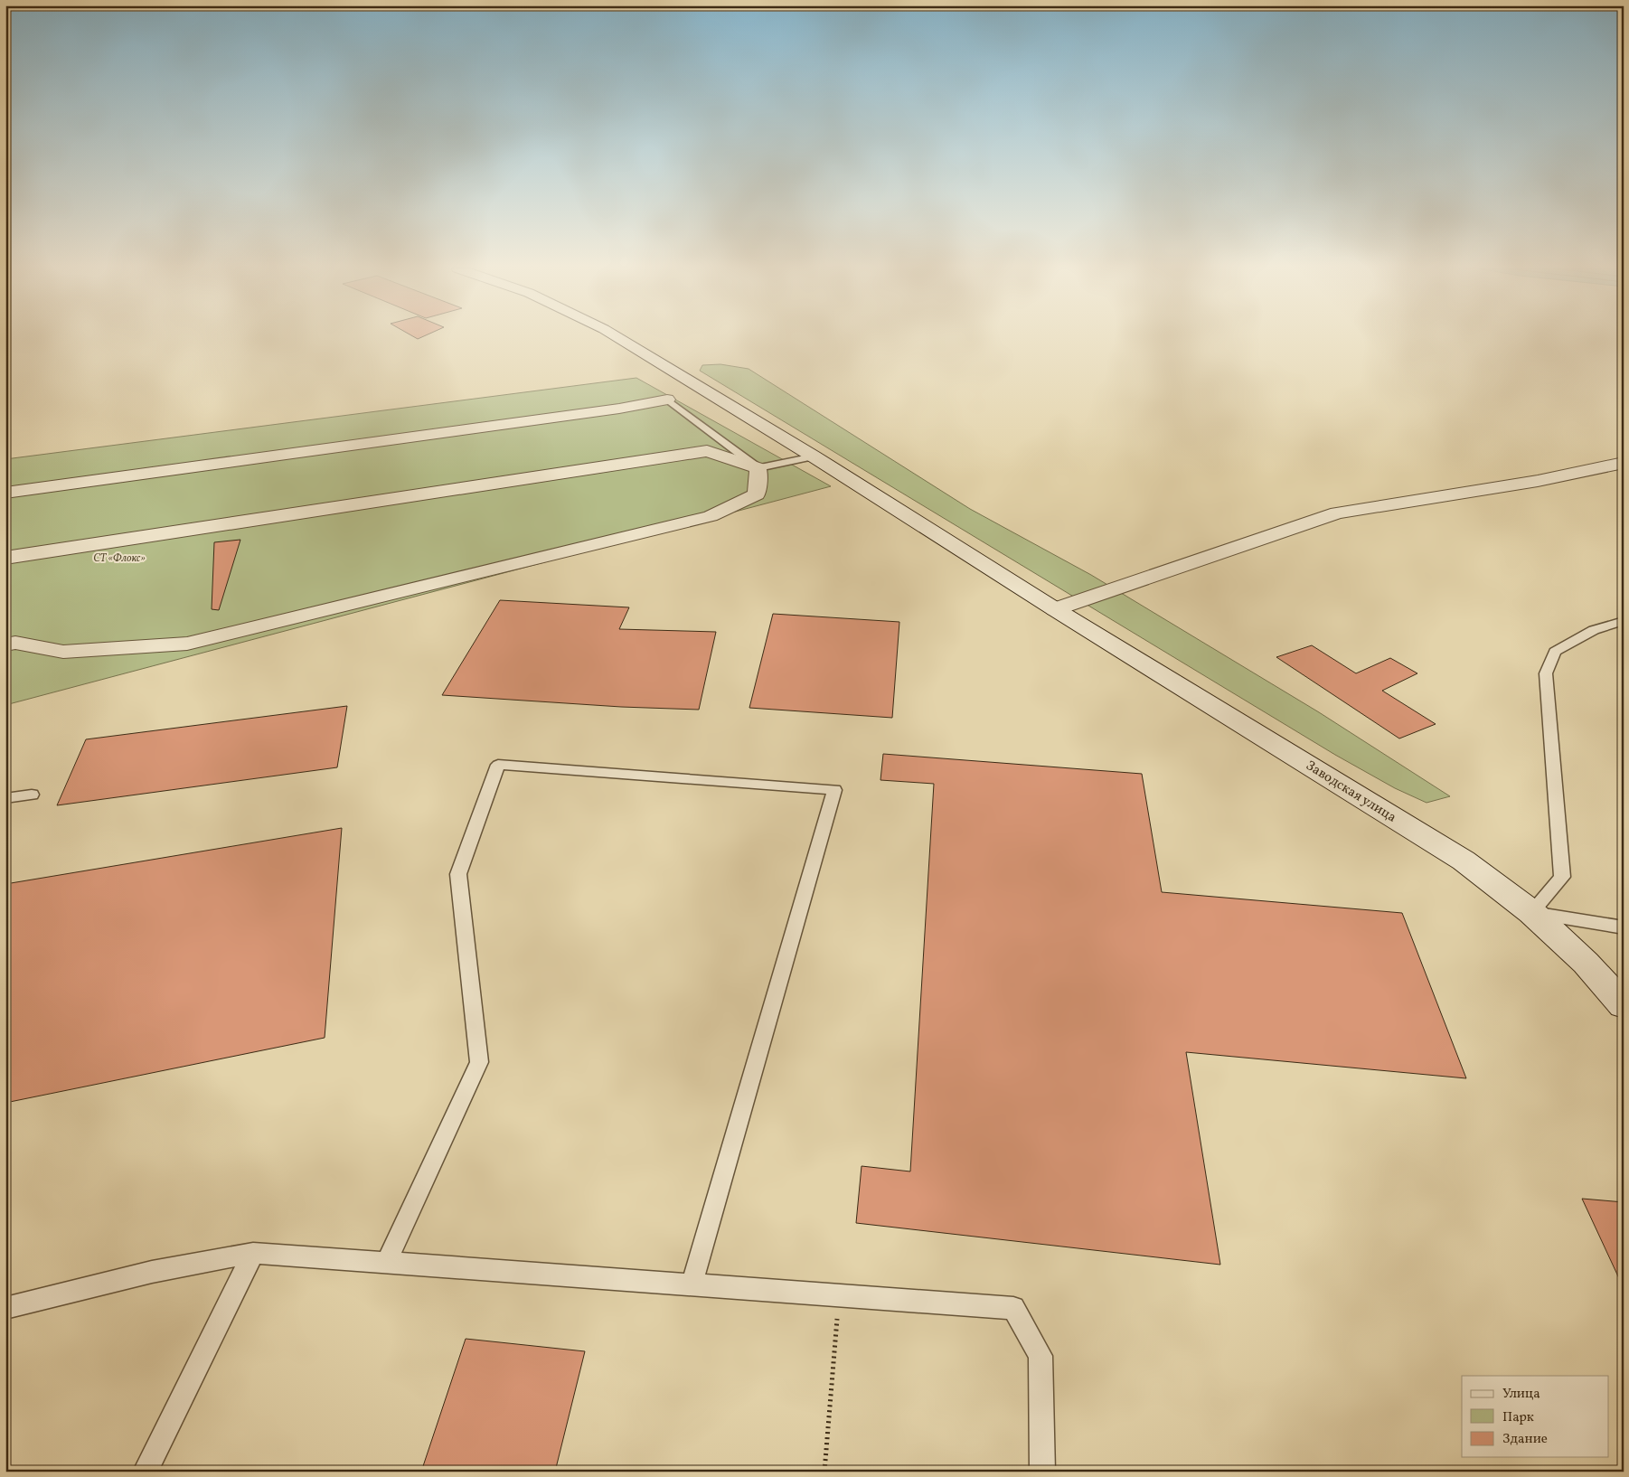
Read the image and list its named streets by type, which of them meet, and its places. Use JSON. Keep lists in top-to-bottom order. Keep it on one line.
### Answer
{"streets":{"street":["Заводская улица"]},"parks":["СТ «Флокс»"],"legend":["Улица","Парк","Здание"]}
